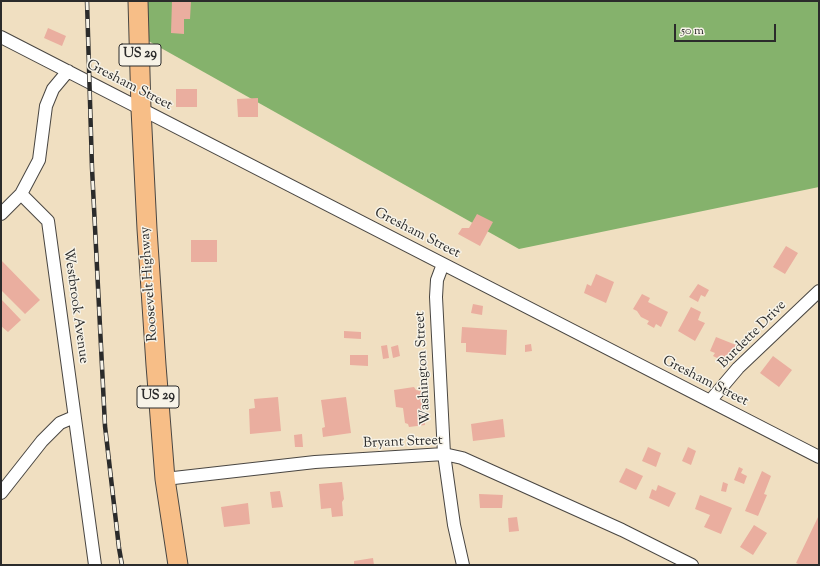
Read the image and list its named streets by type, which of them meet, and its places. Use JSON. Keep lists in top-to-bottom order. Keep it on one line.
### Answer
{"streets":{"main road":["US 29","Roosevelt Highway"],"street":["Gresham Street","Westbrook Avenue","Burdette Drive","Washington Street","Bryant Street"]},"crossings":[["Gresham Street","Roosevelt Highway"],["Gresham Street","Burdette Drive"],["Gresham Street","Washington Street"],["Roosevelt Highway","Bryant Street"],["Washington Street","Bryant Street"]],"scale_bar":"50 m"}
